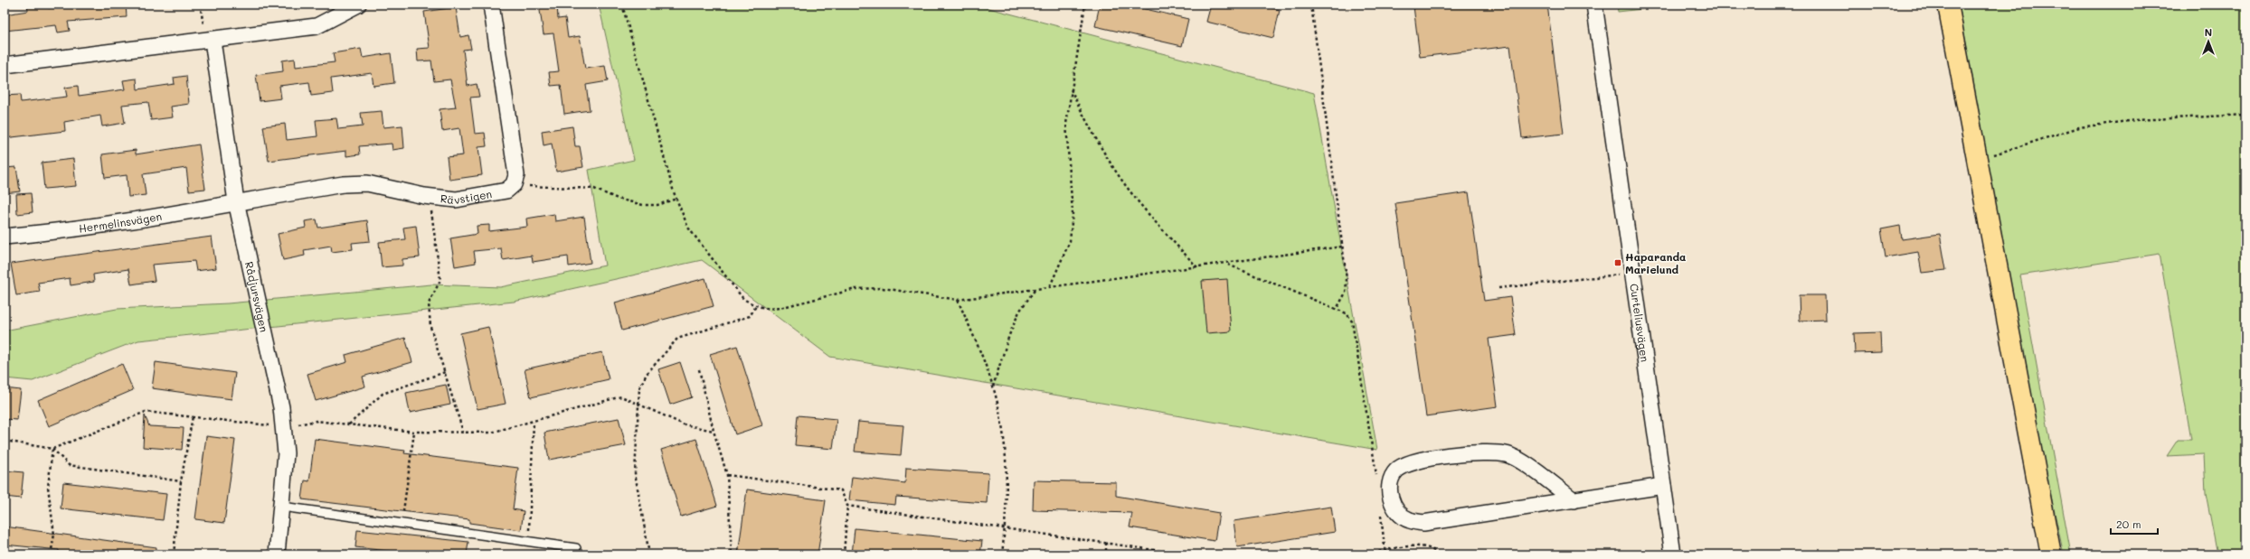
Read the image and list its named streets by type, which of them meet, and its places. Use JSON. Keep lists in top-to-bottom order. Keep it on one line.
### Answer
{"streets":{"street":["Rävstigen","Hermelinsvägen","Rådjursvägen","Curteliusvägen"]},"crossings":[["Rävstigen","Hermelinsvägen"],["Rävstigen","Rådjursvägen"],["Hermelinsvägen","Rådjursvägen"]],"places":{"transit":["Haparanda Marielund"]},"scale_bar":"20 m","north":"top"}
